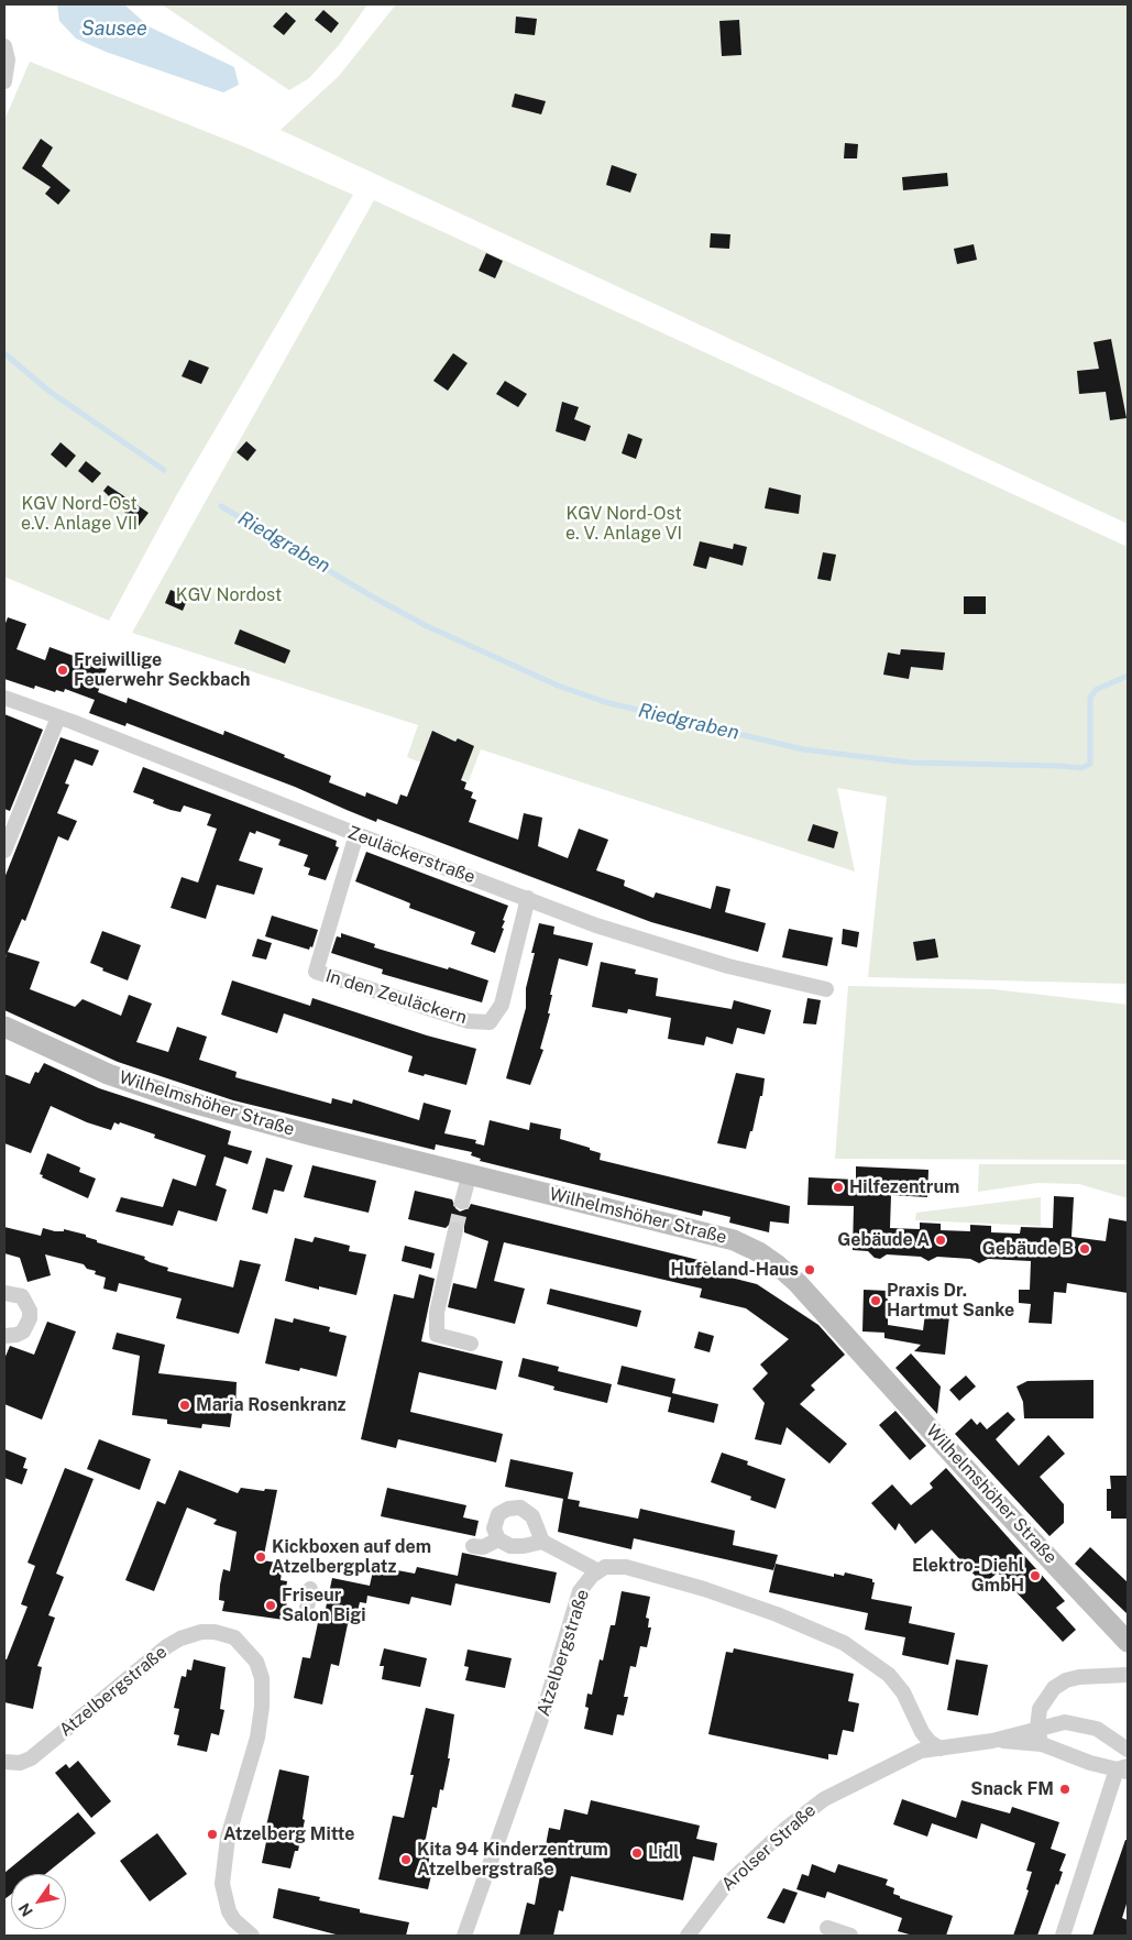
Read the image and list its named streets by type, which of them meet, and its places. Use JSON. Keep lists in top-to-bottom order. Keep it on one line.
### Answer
{"streets":{"main road":["Wilhelmshöher Straße"],"street":["Zeuläckerstraße","In den Zeuläckern","Atzelbergstraße","Arolser Straße"]},"crossings":[["Zeuläckerstraße","In den Zeuläckern"],["Atzelbergstraße","Arolser Straße"]],"water":["Sausee","Riedgraben"],"parks":["KGV Nord-Ost e.V. Anlage VII","KGV Nord-Ost e. V. Anlage VI","KGV Nordost"],"places":["Freiwillige Feuerwehr Seckbach","Hilfezentrum","Gebäude A","Gebäude B","Hufeland-Haus","Praxis Dr. Hartmut Sanke","Maria Rosenkranz","Kickboxen auf dem Atzelbergplatz","Elektro-Diehl GmbH","Friseur Salon Bigi","Snack FM","Atzelberg Mitte","Lidl","Kita 94 Kinderzentrum Atzelbergstraße"],"north":"bottom left"}
